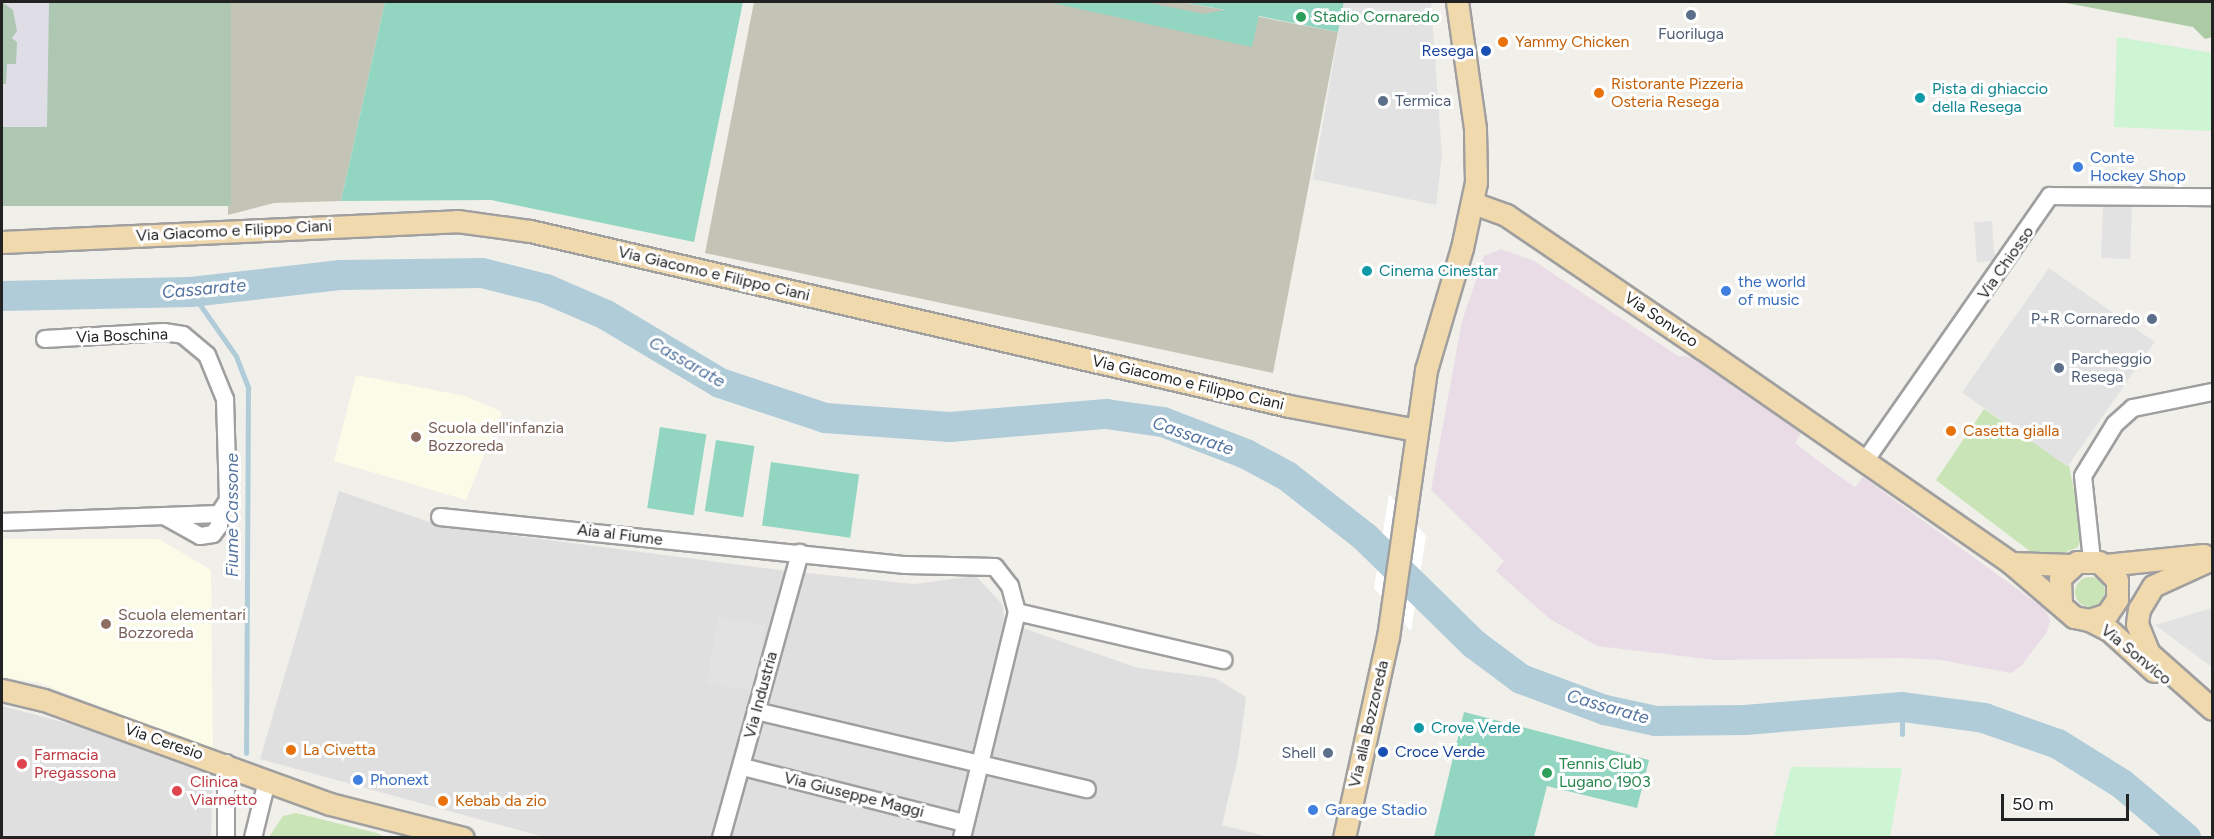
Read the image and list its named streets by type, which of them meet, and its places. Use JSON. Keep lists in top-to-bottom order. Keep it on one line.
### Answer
{"streets":{"main road":["Via Giacomo e Filippo Ciani","Via Sonvico","Via alla Bozzoreda","Via Ceresio"],"street":["Via Chiosso","Via Boschina","Aia al Fiume","Via Industria","Via Giuseppe Maggi"]},"crossings":[["Via Giacomo e Filippo Ciani","Via alla Bozzoreda"],["Via Chiosso","Via Sonvico"],["Aia al Fiume","Via Industria"],["Via Industria","Via Giuseppe Maggi"]],"water":["Cassarate","Fiume Cassone"],"places":["Fuoriluga","Stadio Cornaredo","Yammy Chicken","Resega","Ristorante Pizzeria Osteria Resega","Pista di ghiaccio della Resega","Termica","Conte Hockey Shop","Cinema Cinestar","the world of music","P+R Cornaredo","Parcheggio Resega","Casetta gialla","Scuola dell'infanzia Bozzoreda","Scuola elementari Bozzoreda","Crove Verde","La Civetta","Croce Verde","Shell","Farmacia Pregassona","Tennis Club Lugano 1903","Phonext","Clinica Viarnetto","Kebab da zio","Garage Stadio"],"scale_bar":"50 m"}
